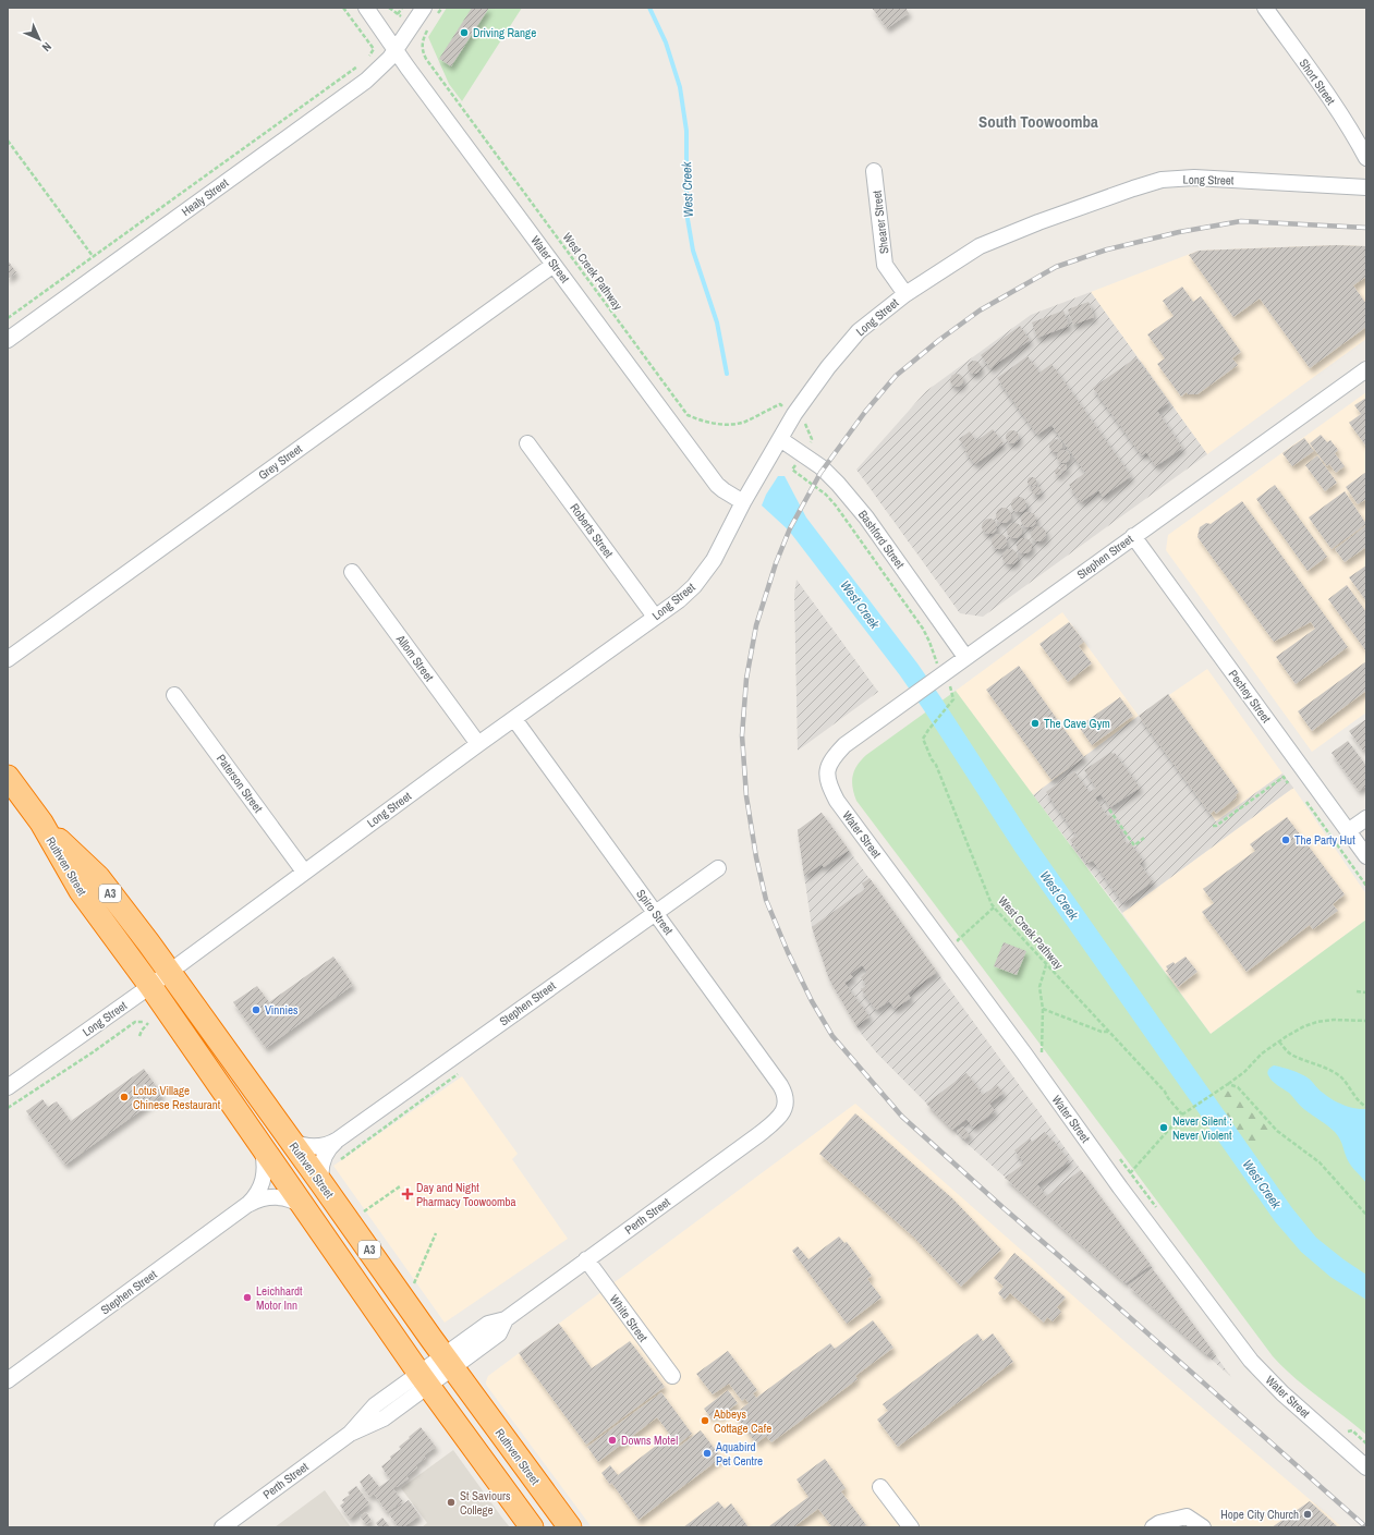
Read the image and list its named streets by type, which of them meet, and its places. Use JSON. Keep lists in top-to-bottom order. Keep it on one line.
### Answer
{"streets":{"highway":["Ruthven Street","A3"],"street":["Short Street","Long Street","Healy Street","Shearer Street","Water Street","Grey Street","Roberts Street","Bashford Street","Stephen Street","Allom Street","Pechey Street","Paterson Street","Spiro Street","Perth Street","White Street"],"path":["West Creek Pathway"]},"crossings":[["Long Street","Shearer Street"],["Long Street","Water Street"],["Long Street","Roberts Street"],["Long Street","Bashford Street"],["Long Street","Allom Street"],["Long Street","Paterson Street"],["Long Street","Ruthven Street"],["Long Street","Spiro Street"],["Healy Street","Water Street"],["Water Street","Grey Street"],["Water Street","Stephen Street"],["Bashford Street","Stephen Street"],["Stephen Street","Pechey Street"],["Stephen Street","Ruthven Street"],["Stephen Street","Spiro Street"],["Ruthven Street","Perth Street"],["Spiro Street","Perth Street"],["Perth Street","White Street"]],"districts":["South Toowoomba"],"water":["West Creek"],"places":{"other":["Driving Range","The Cave Gym","The Party Hut","Vinnies","Lotus Village Chinese Restaurant","Never Silent : Never Violent","Leichhardt Motor Inn","Abbeys Cottage Cafe","Downs Motel","Aquabird Pet Centre","St Saviours College","Hope City Church"],"health":["Day and Night Pharmacy Toowoomba"]},"north":"bottom right"}
